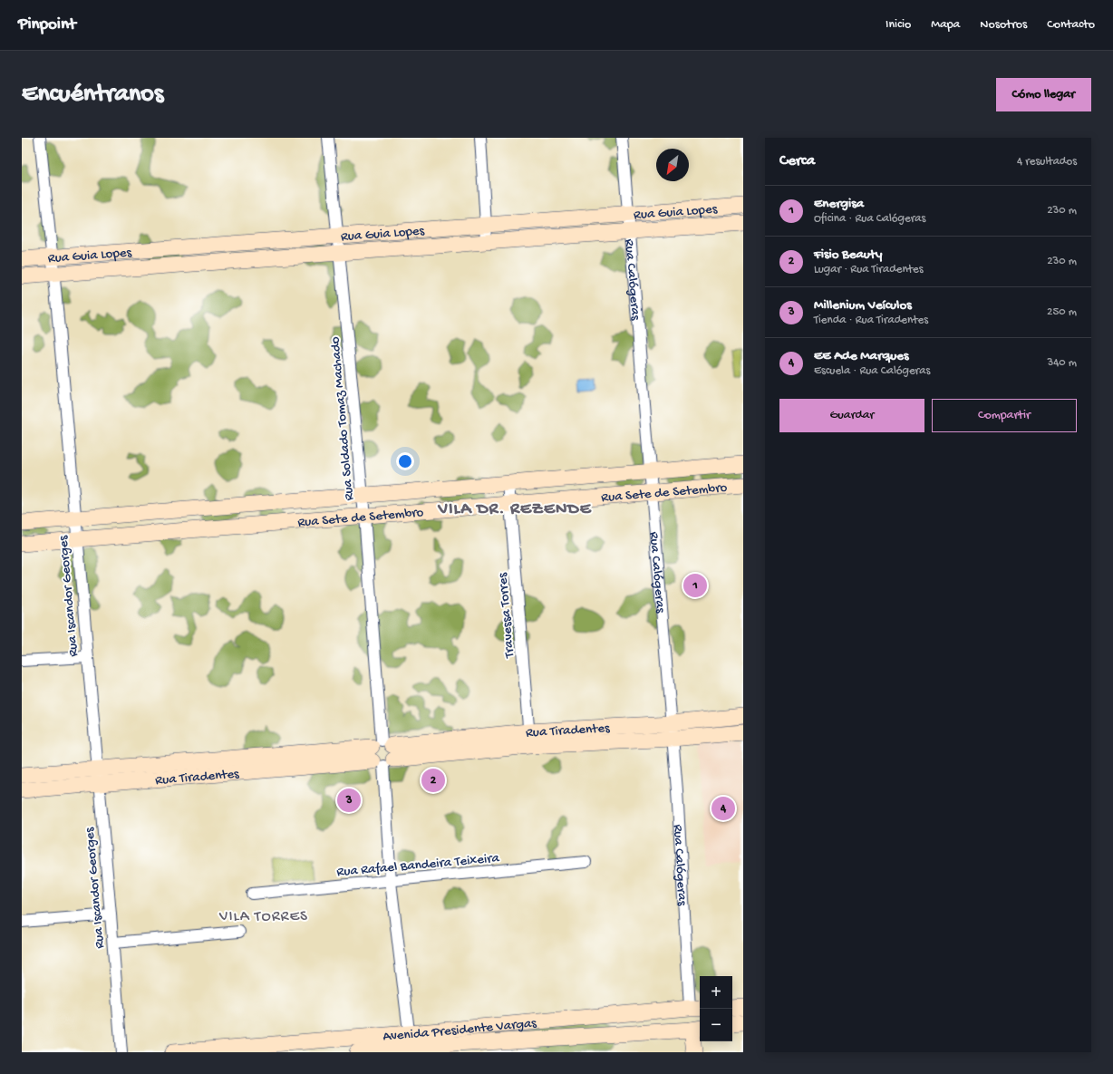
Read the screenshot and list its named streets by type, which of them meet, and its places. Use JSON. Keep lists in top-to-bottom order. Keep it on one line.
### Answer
{"streets":{"main road":["Rua Guia Lopes","Rua Sete de Setembro","Rua Tiradentes","Avenida Presidente Vargas"],"street":["Rua Calógeras","Rua Soldado Tomaz Machado","Rua Iscandor Georges","Travessa Torres","Rua Rafael Bandeira Teixeira"]},"crossings":[["Rua Guia Lopes","Rua Calógeras"],["Rua Guia Lopes","Rua Soldado Tomaz Machado"],["Rua Guia Lopes","Rua Iscandor Georges"],["Rua Calógeras","Rua Sete de Setembro"],["Rua Calógeras","Rua Tiradentes"],["Rua Calógeras","Avenida Presidente Vargas"],["Rua Soldado Tomaz Machado","Rua Sete de Setembro"],["Rua Soldado Tomaz Machado","Rua Tiradentes"],["Rua Soldado Tomaz Machado","Rua Rafael Bandeira Teixeira"],["Rua Soldado Tomaz Machado","Avenida Presidente Vargas"],["Rua Sete de Setembro","Rua Iscandor Georges"],["Rua Sete de Setembro","Travessa Torres"],["Rua Iscandor Georges","Rua Tiradentes"],["Travessa Torres","Rua Tiradentes"]],"districts":["VILA DR. REZENDE","VILA TORRES"],"north":"bottom left","page":{"header":"Pinpoint","nav":["Inicio","Mapa","Nosotros","Contacto"],"buttons":["Cómo llegar",["Guardar","Compartir"]],"title":"Encuéntranos","heading":["Cerca","4 resultados"],"list":[{"mark":"1","name":"Energisa","note":"Oficina · Rua Calógeras","value":"230 m"},{"mark":"2","name":"Fisio Beauty","note":"Lugar · Rua Tiradentes","value":"230 m"},{"mark":"3","name":"Millenium Veículos","note":"Tienda · Rua Tiradentes","value":"250 m"},{"mark":"4","name":"EE Ade Marques","note":"Escuela · Rua Calógeras","value":"340 m"}],"pins":["1","2","3","4"],"map_buttons":["+","−"]}}
